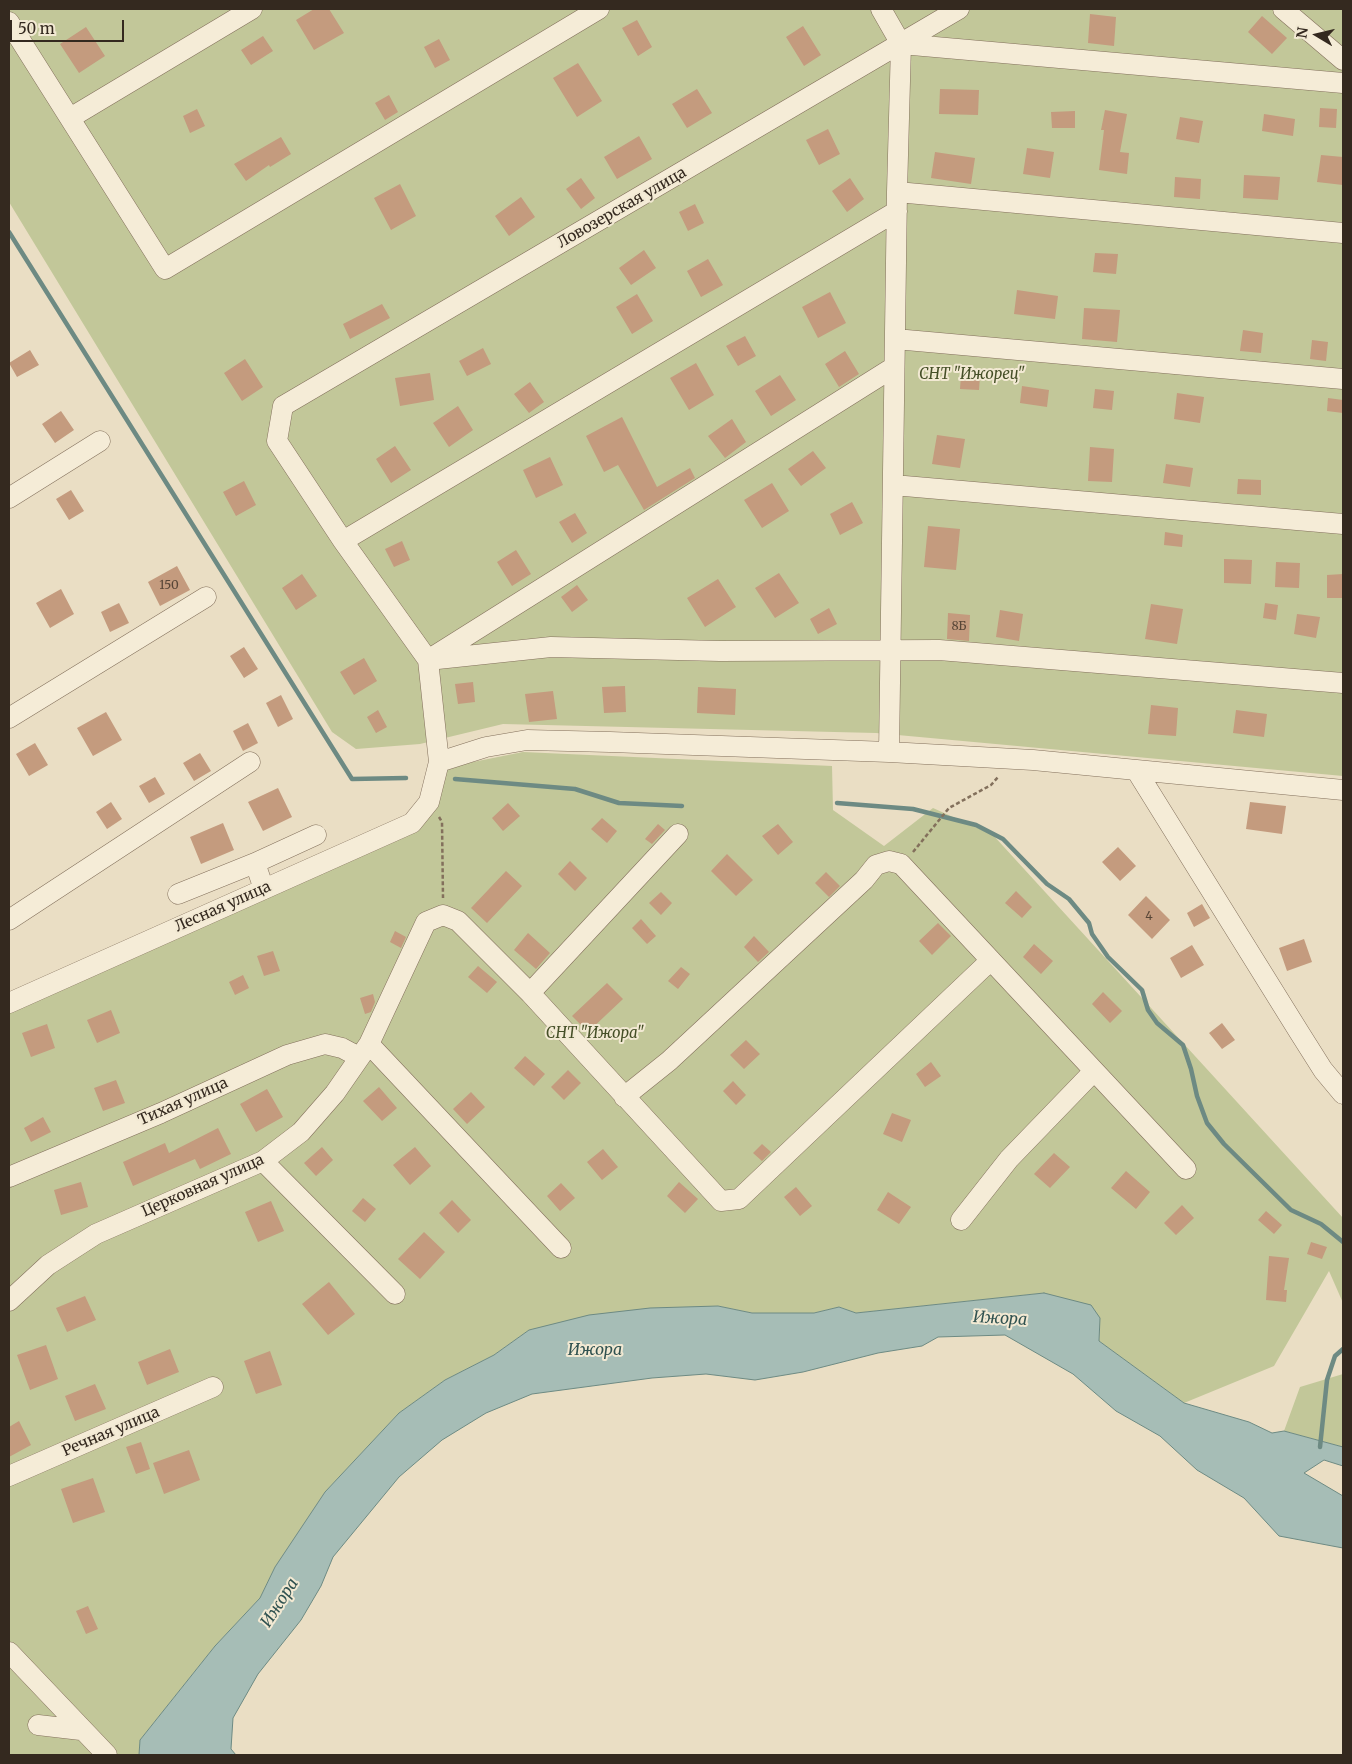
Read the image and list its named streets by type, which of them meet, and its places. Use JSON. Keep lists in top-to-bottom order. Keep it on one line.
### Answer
{"streets":{"street":["Ловозерская улица","Лесная улица","Тихая улица","Церковная улица","Речная улица"]},"crossings":[["Тихая улица","Церковная улица"]],"water":["Ижора"],"parks":["СНТ \"Ижорец\"","СНТ \"Ижора\""],"house_numbers":["150","8Б","4"],"scale_bar":"50 m","north":"left"}
